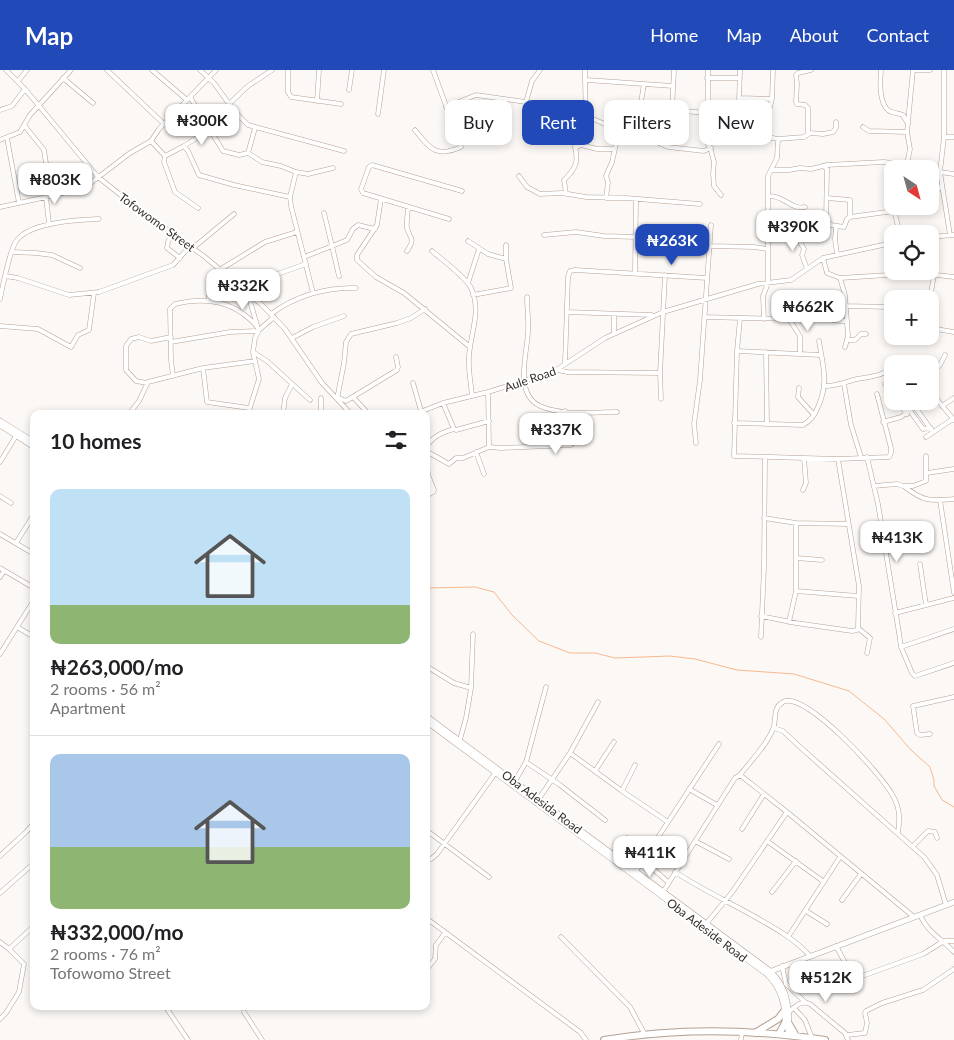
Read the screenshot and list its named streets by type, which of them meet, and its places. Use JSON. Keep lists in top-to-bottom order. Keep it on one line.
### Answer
{"streets":{"main road":["Oba Adesida Road","Oba Adeside Road"],"street":["Tofowomo Street","Aule Road"]},"crossings":[["Oba Adesida Road","Oba Adeside Road"]],"north":"bottom right","page":{"header":"Map","nav":["Home","Map","About","Contact"],"chip":["Buy","Rent","Filters","New"],"price":["₦300K","₦803K","₦390K","₦263K","₦332K","₦662K","₦337K","₦413K","₦411K","₦512K"],"map_buttons":["+","−"],"heading":"10 homes","list":[{"name":"₦263,000/mo","note":"2 rooms · 56 m² · Apartment"},{"name":"₦332,000/mo","note":"2 rooms · 76 m² · Tofowomo Street"}]}}
